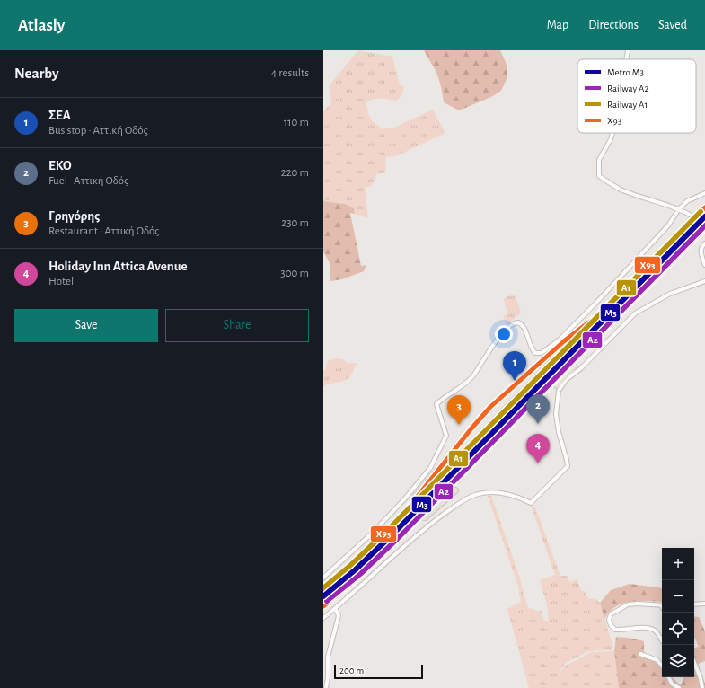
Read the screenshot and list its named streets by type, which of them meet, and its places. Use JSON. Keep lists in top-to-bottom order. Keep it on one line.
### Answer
{"lines":["transit line X93","rail line A1","metro line Μ3","rail line A2"],"legend":["Metro Μ3","Railway A2","Railway A1","X93"],"scale_bar":"200 m","page":{"header":"Atlasly","nav":["Map","Directions","Saved"],"heading":["Nearby","4 results"],"list":[{"mark":"1","name":"ΣΕΑ","note":"Bus stop · Αττική Οδός","value":"110 m"},{"mark":"2","name":"EKO","note":"Fuel · Αττική Οδός","value":"220 m"},{"mark":"3","name":"Γρηγόρης","note":"Restaurant · Αττική Οδός","value":"230 m"},{"mark":"4","name":"Holiday Inn Attica Avenue","note":"Hotel","value":"300 m"}],"buttons":["Save","Share"],"pins":["1","2","3","4"],"map_buttons":["+","−"],"scale":"200 m"}}
